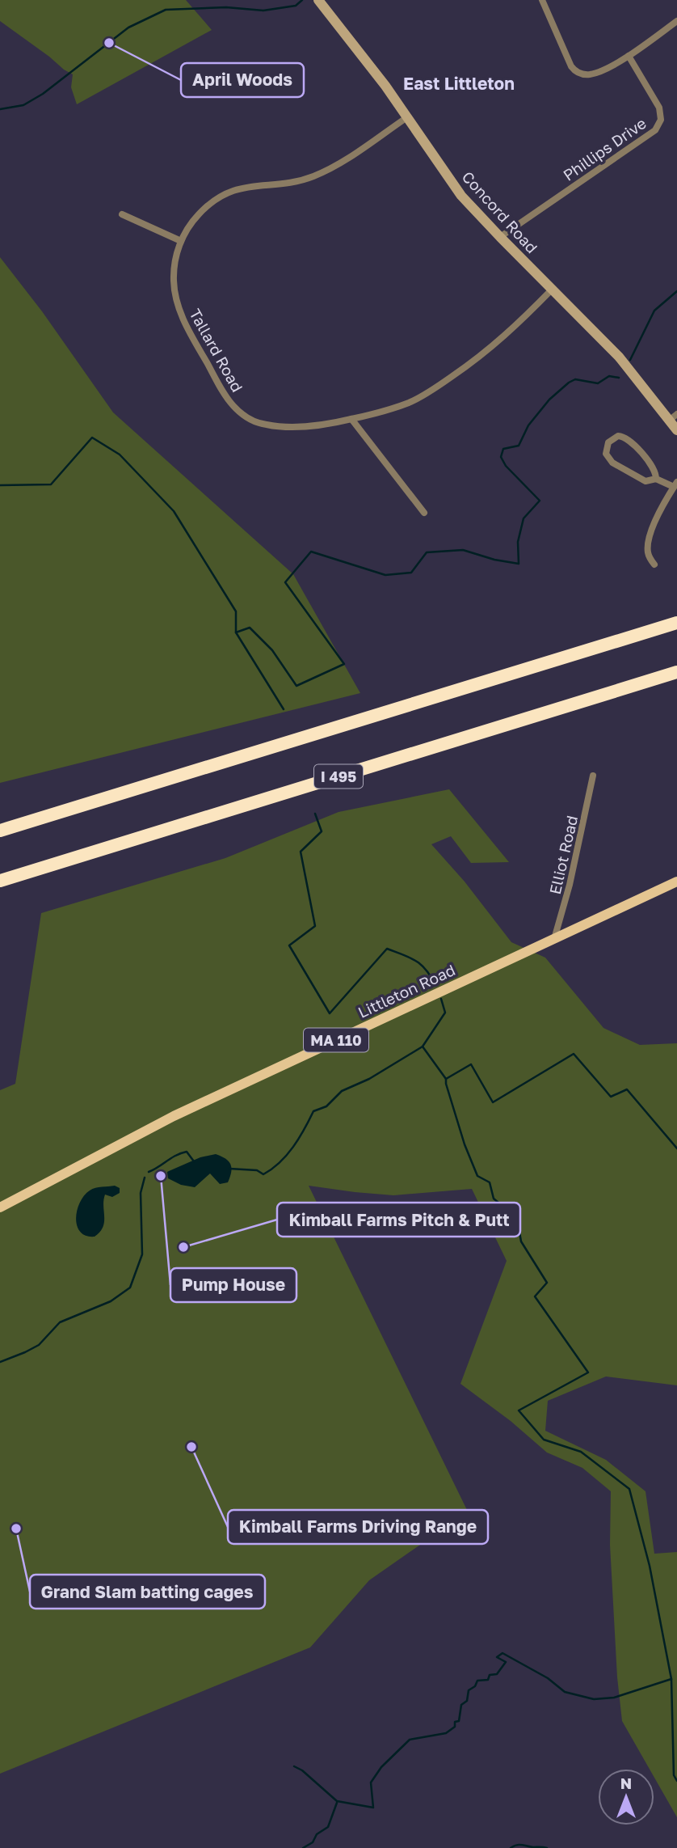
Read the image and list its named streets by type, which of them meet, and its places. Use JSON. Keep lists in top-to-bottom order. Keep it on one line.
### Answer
{"streets":{"highway":["I 495"],"main road":["Concord Road","Littleton Road","MA 110"],"street":["Phillips Drive","Tallard Road","Elliot Road"]},"crossings":[["Phillips Drive","Concord Road"],["Concord Road","Tallard Road"],["Elliot Road","Littleton Road"]],"districts":["East Littleton"],"places":["April Woods","Pump House","Kimball Farms Pitch & Putt","Kimball Farms Driving Range","Grand Slam batting cages"],"north":"top"}
